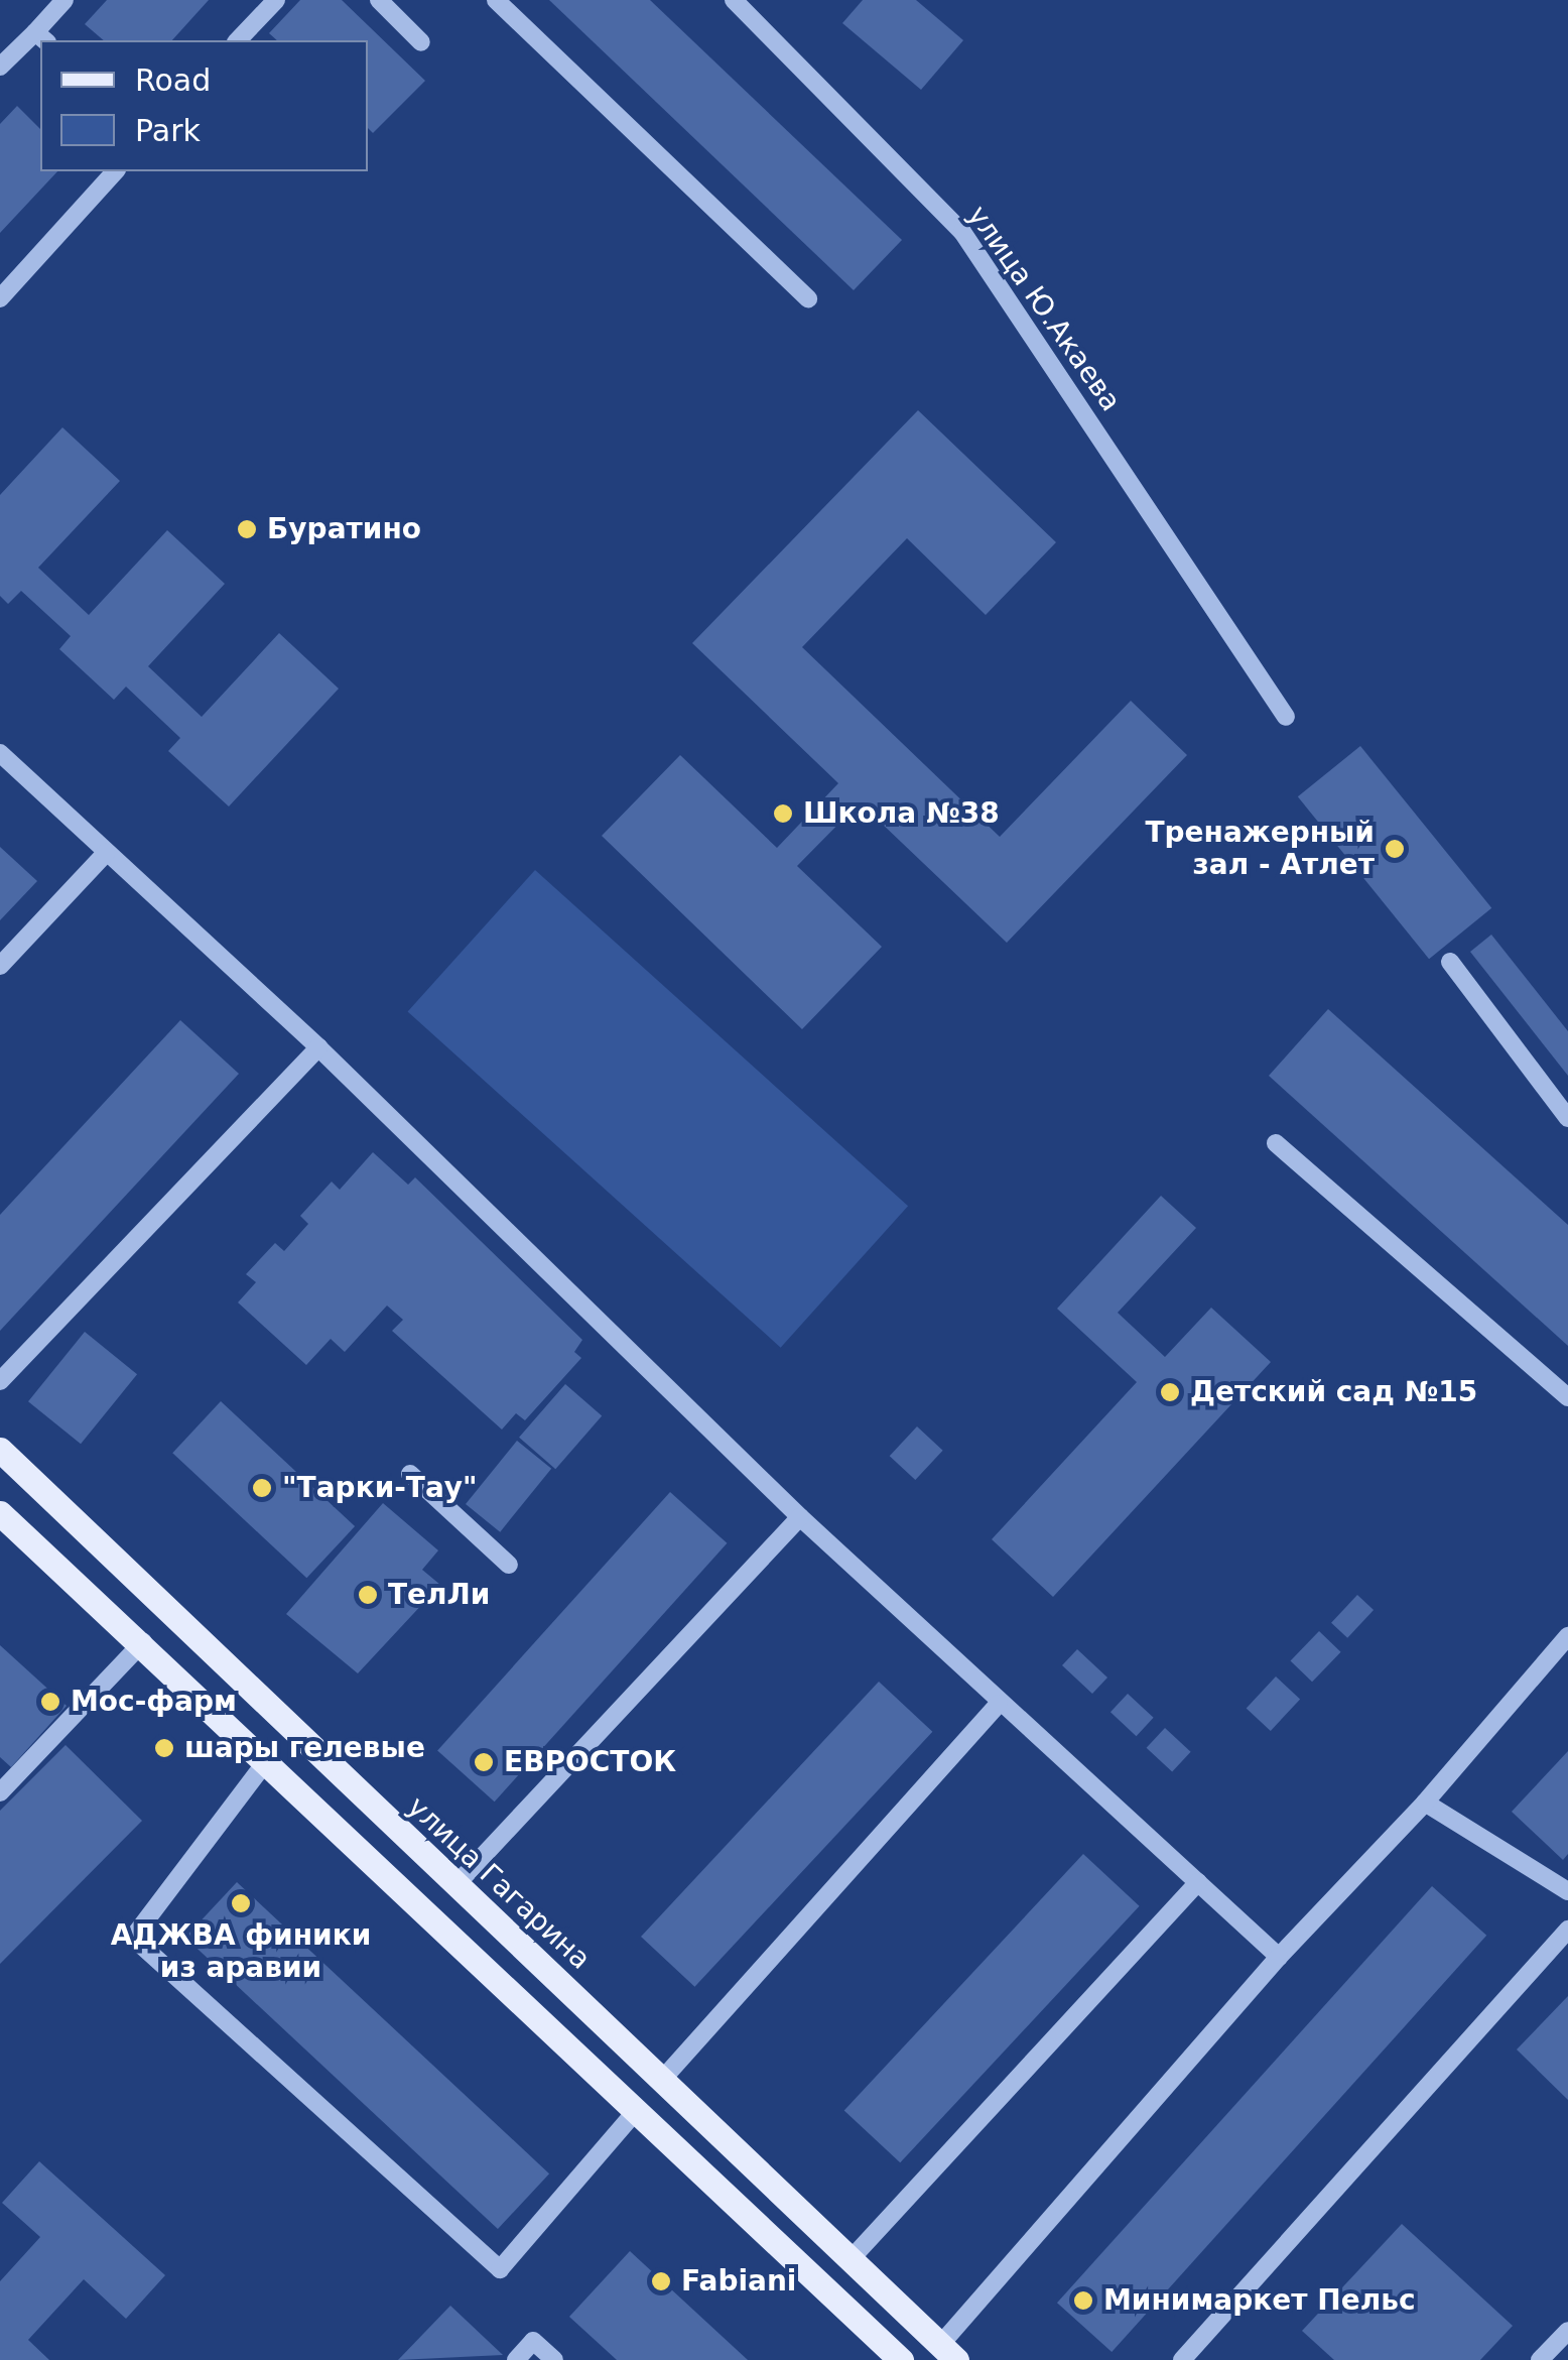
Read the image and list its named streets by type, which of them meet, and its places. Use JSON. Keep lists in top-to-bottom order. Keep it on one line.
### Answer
{"streets":{"main road":["улица Гагарина"],"street":["улица Ю.Акаева"]},"places":["Буратино","Школа №38","Тренажерный зал - Атлет","Детский сад №15","\"Тарки-Тау\"","ТелЛи","Мос-фарм","шары гелевые","ЕВРОСТОК","АДЖВА финики из аравии","Fabiani","Минимаркет Пельс"],"legend":["Road","Park"]}
